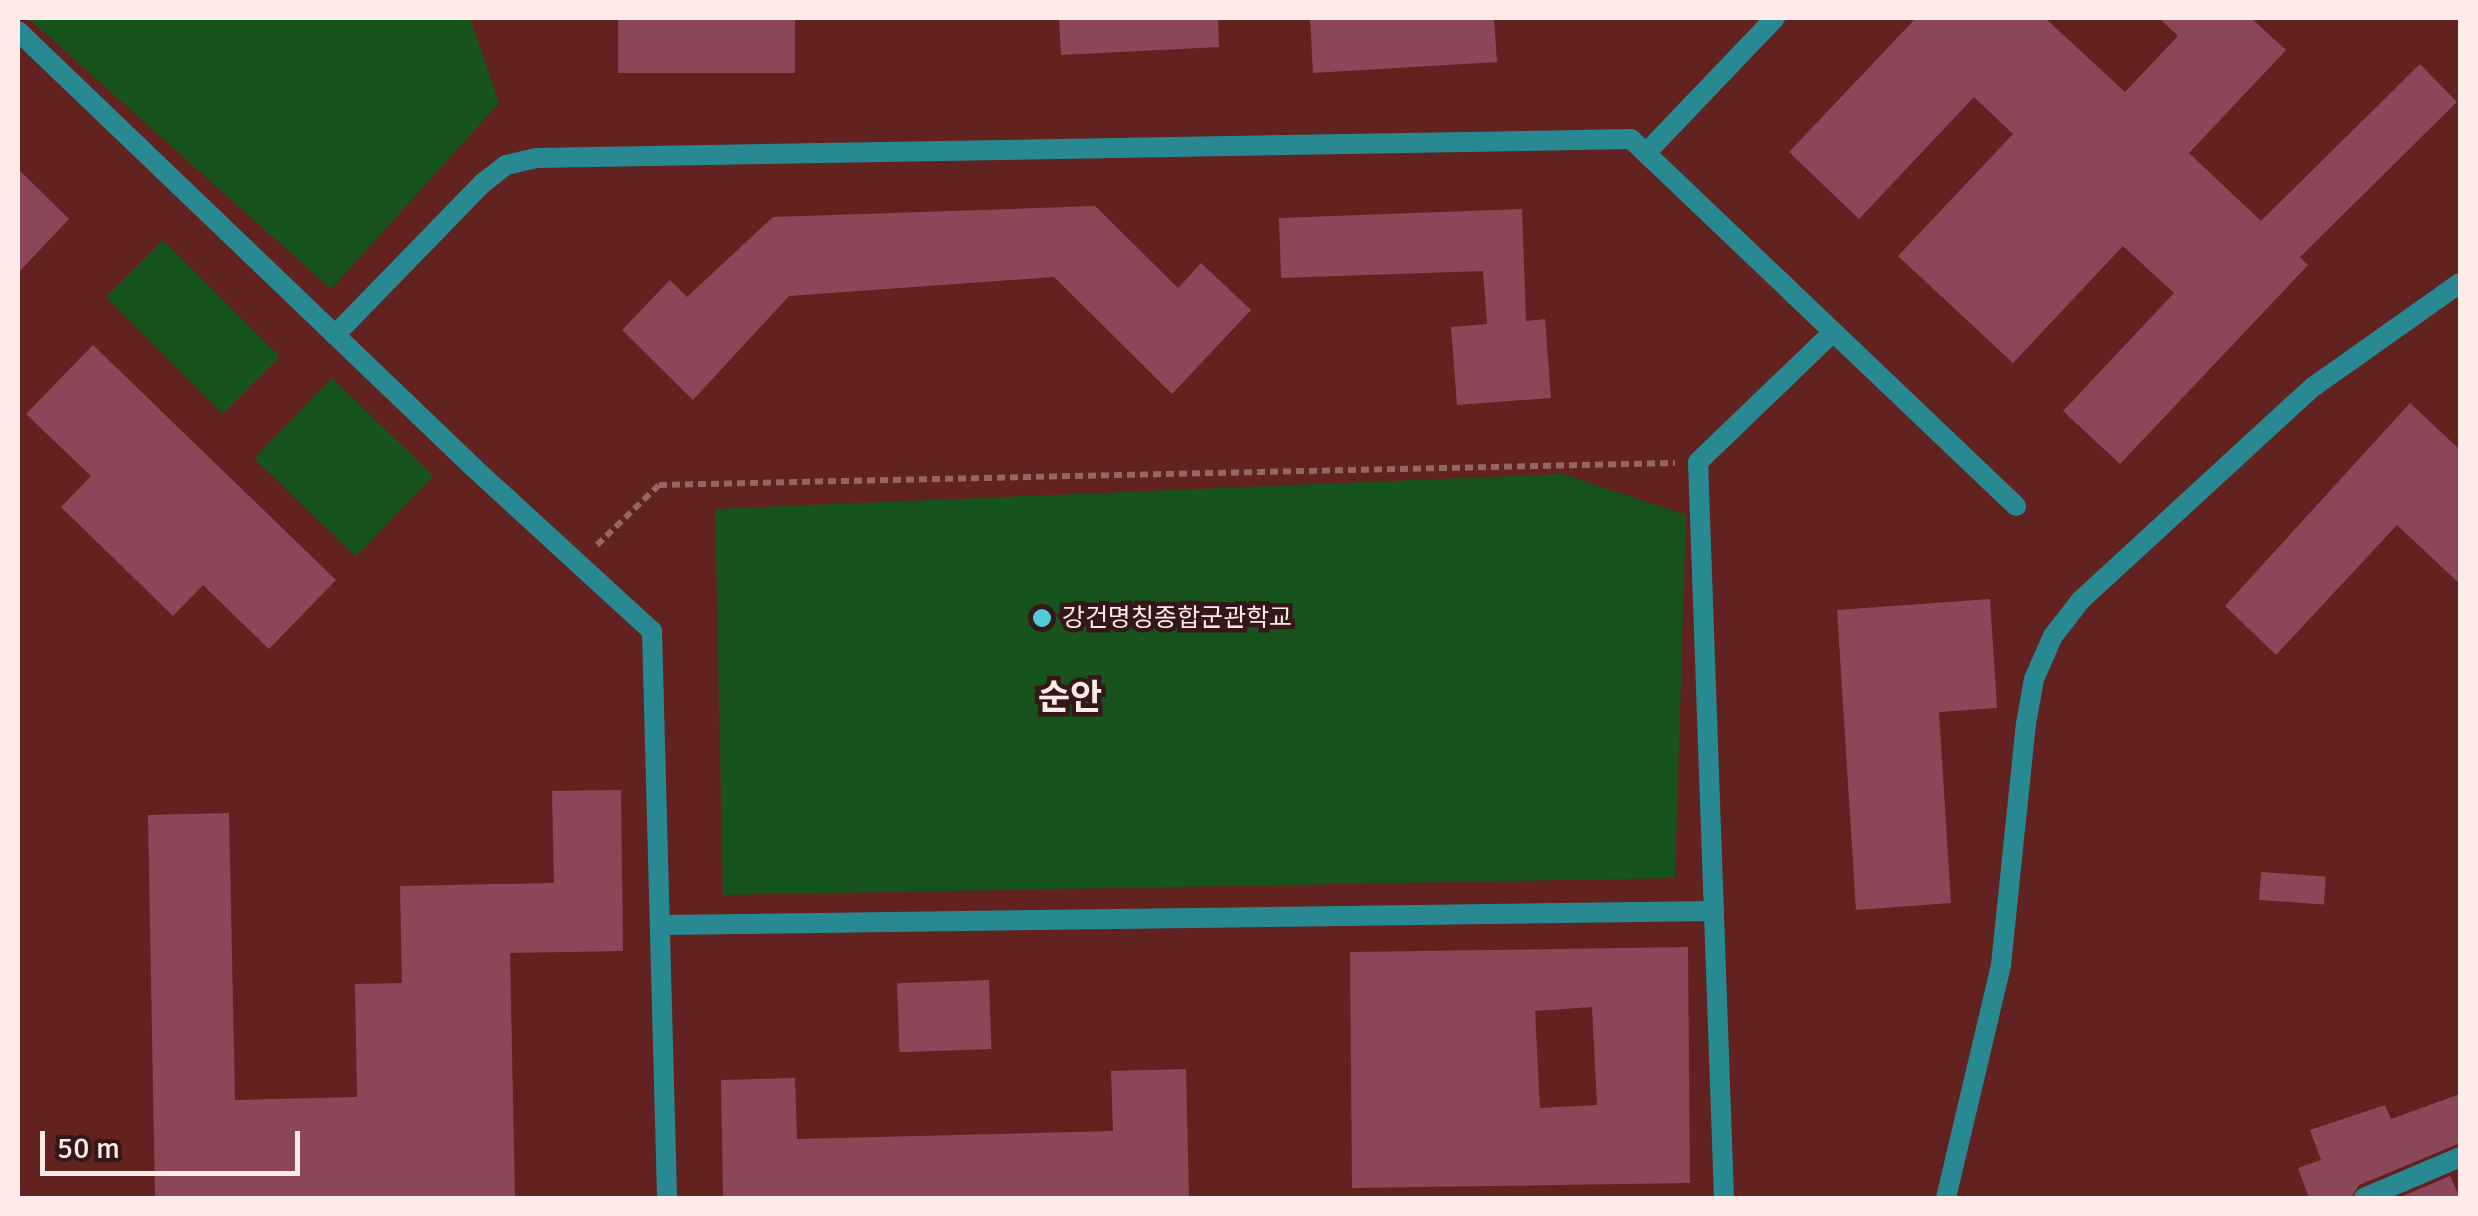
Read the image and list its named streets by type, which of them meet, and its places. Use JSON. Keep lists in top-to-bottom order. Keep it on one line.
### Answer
{"districts":["순안"],"places":["강건명칭종합군관학교"],"scale_bar":"50 m"}
